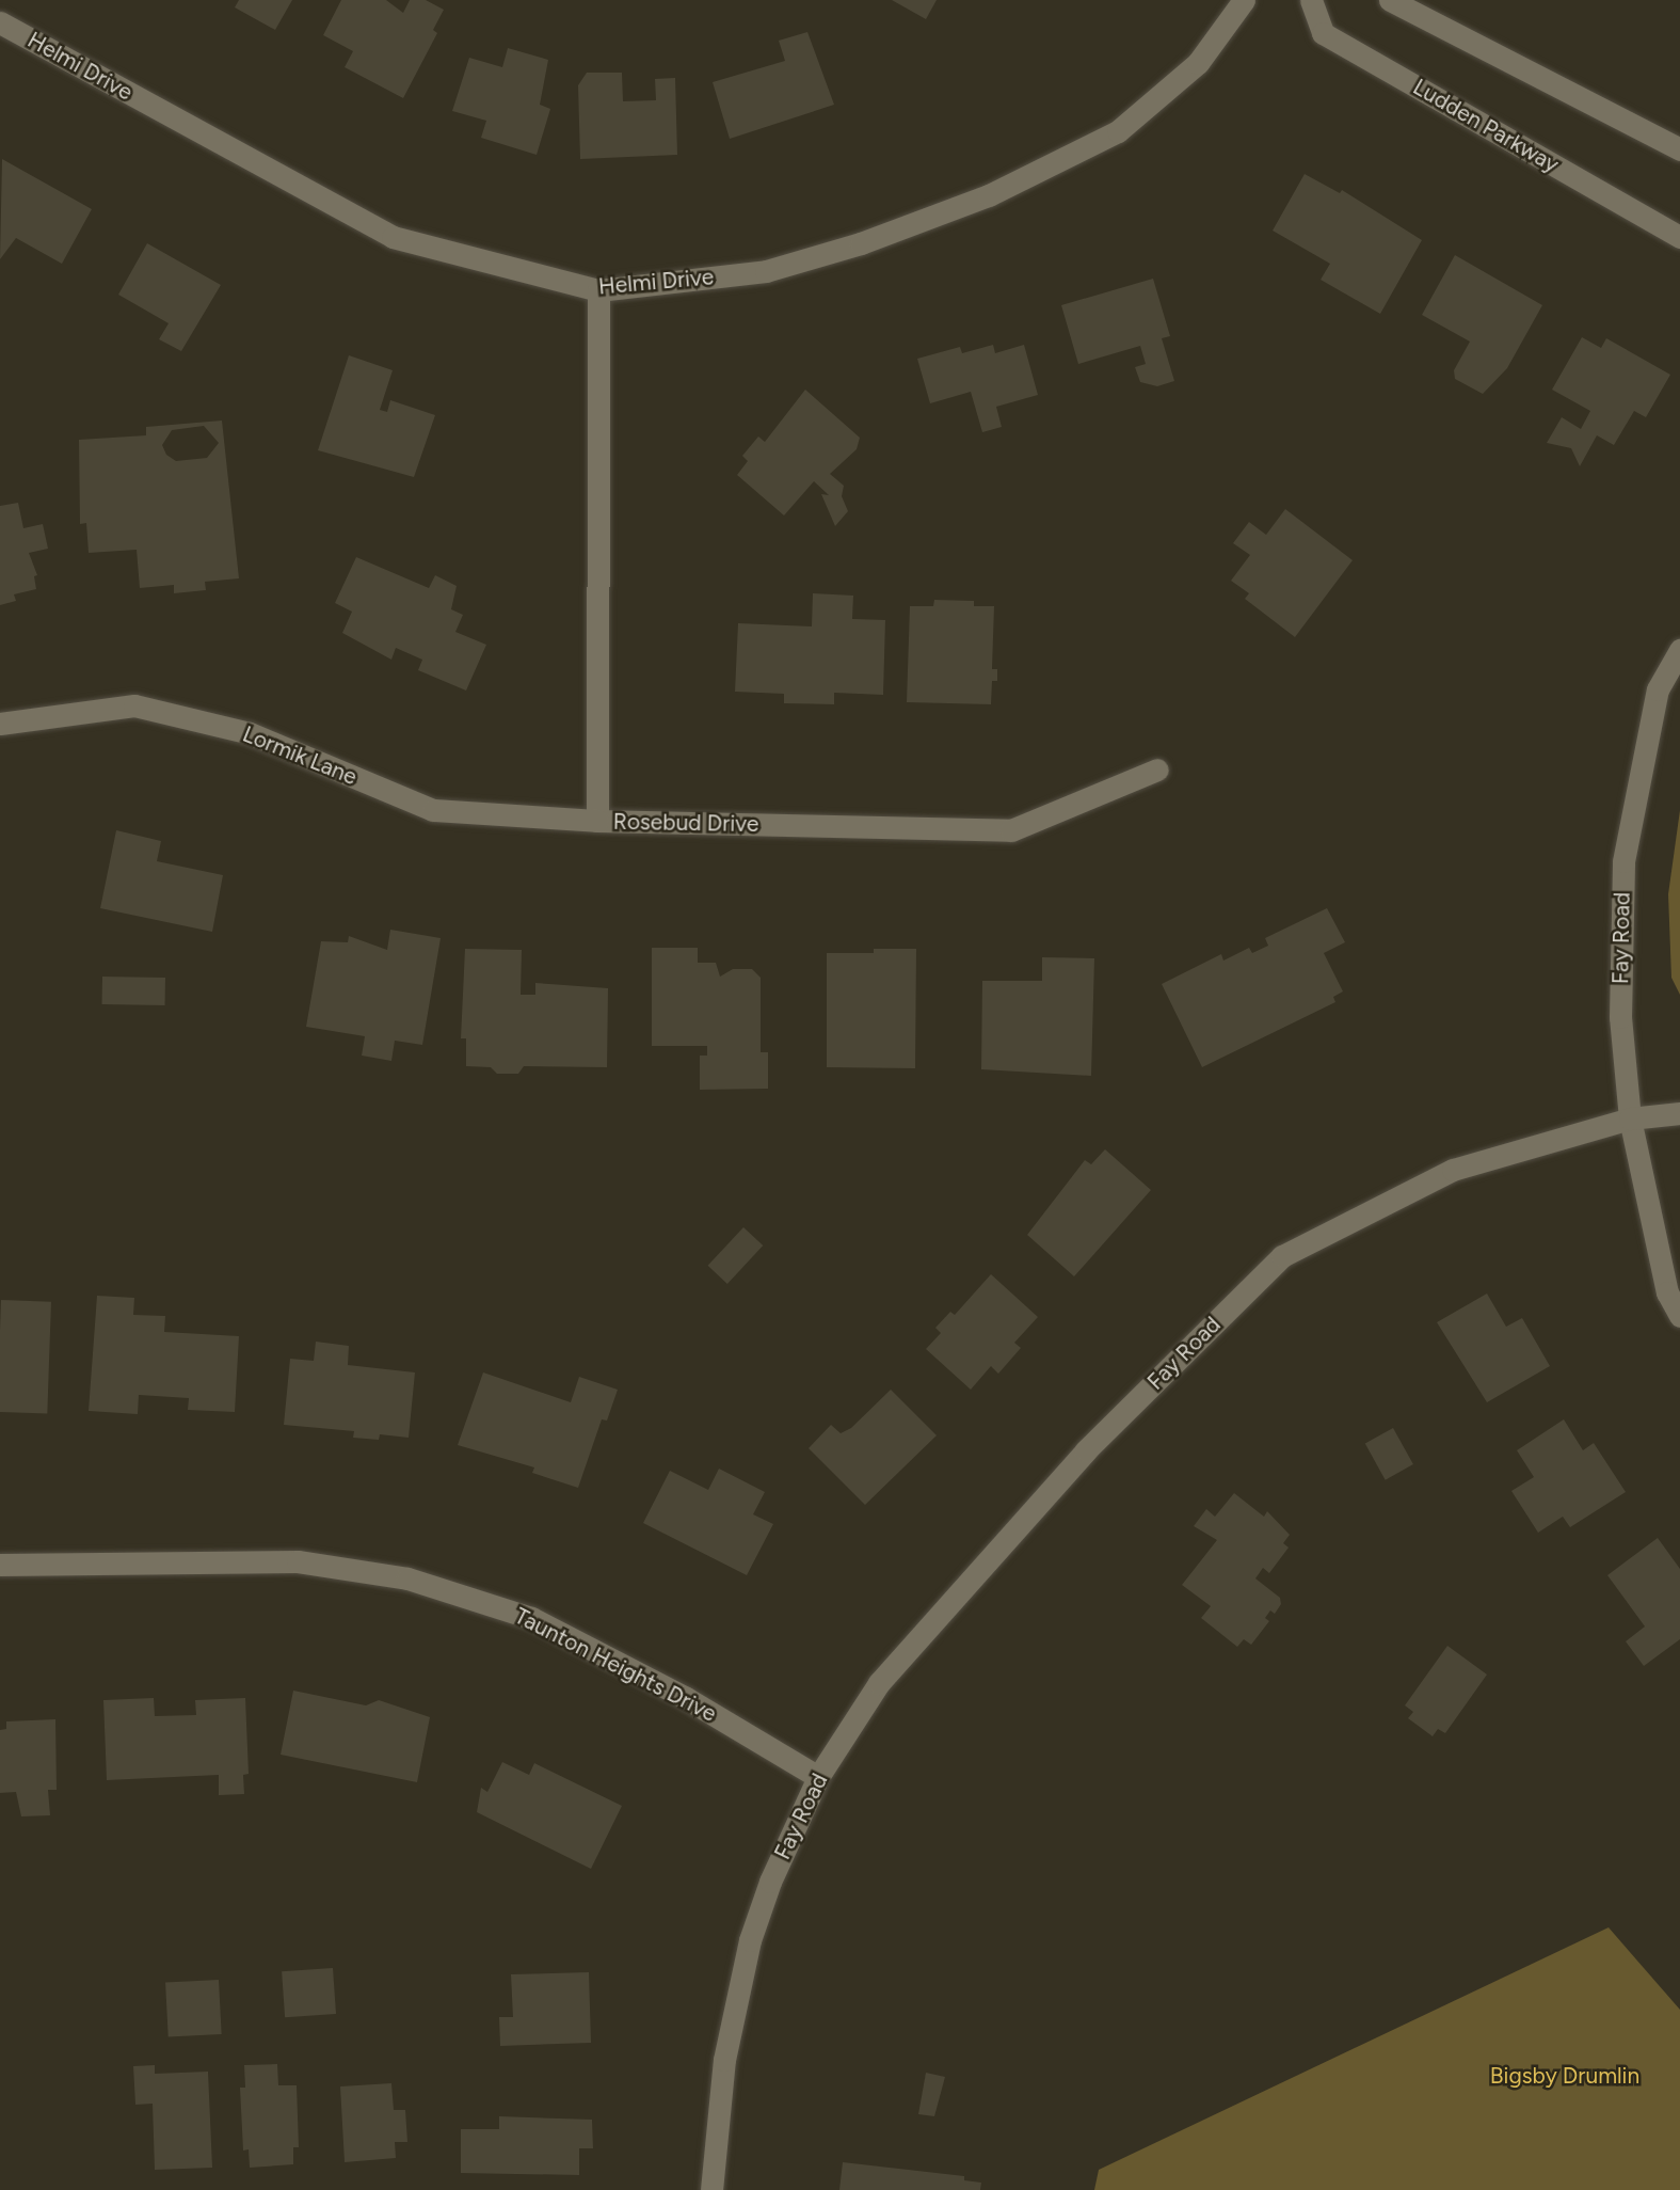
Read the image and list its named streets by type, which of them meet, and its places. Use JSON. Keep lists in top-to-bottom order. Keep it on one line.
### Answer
{"streets":{"street":["Helmi Drive","Ludden Parkway","Lormik Lane","Rosebud Drive","Fay Road","Taunton Heights Drive"]},"crossings":[["Helmi Drive","Rosebud Drive"],["Lormik Lane","Rosebud Drive"],["Fay Road","Taunton Heights Drive"]],"parks":["Bigsby Drumlin"]}
